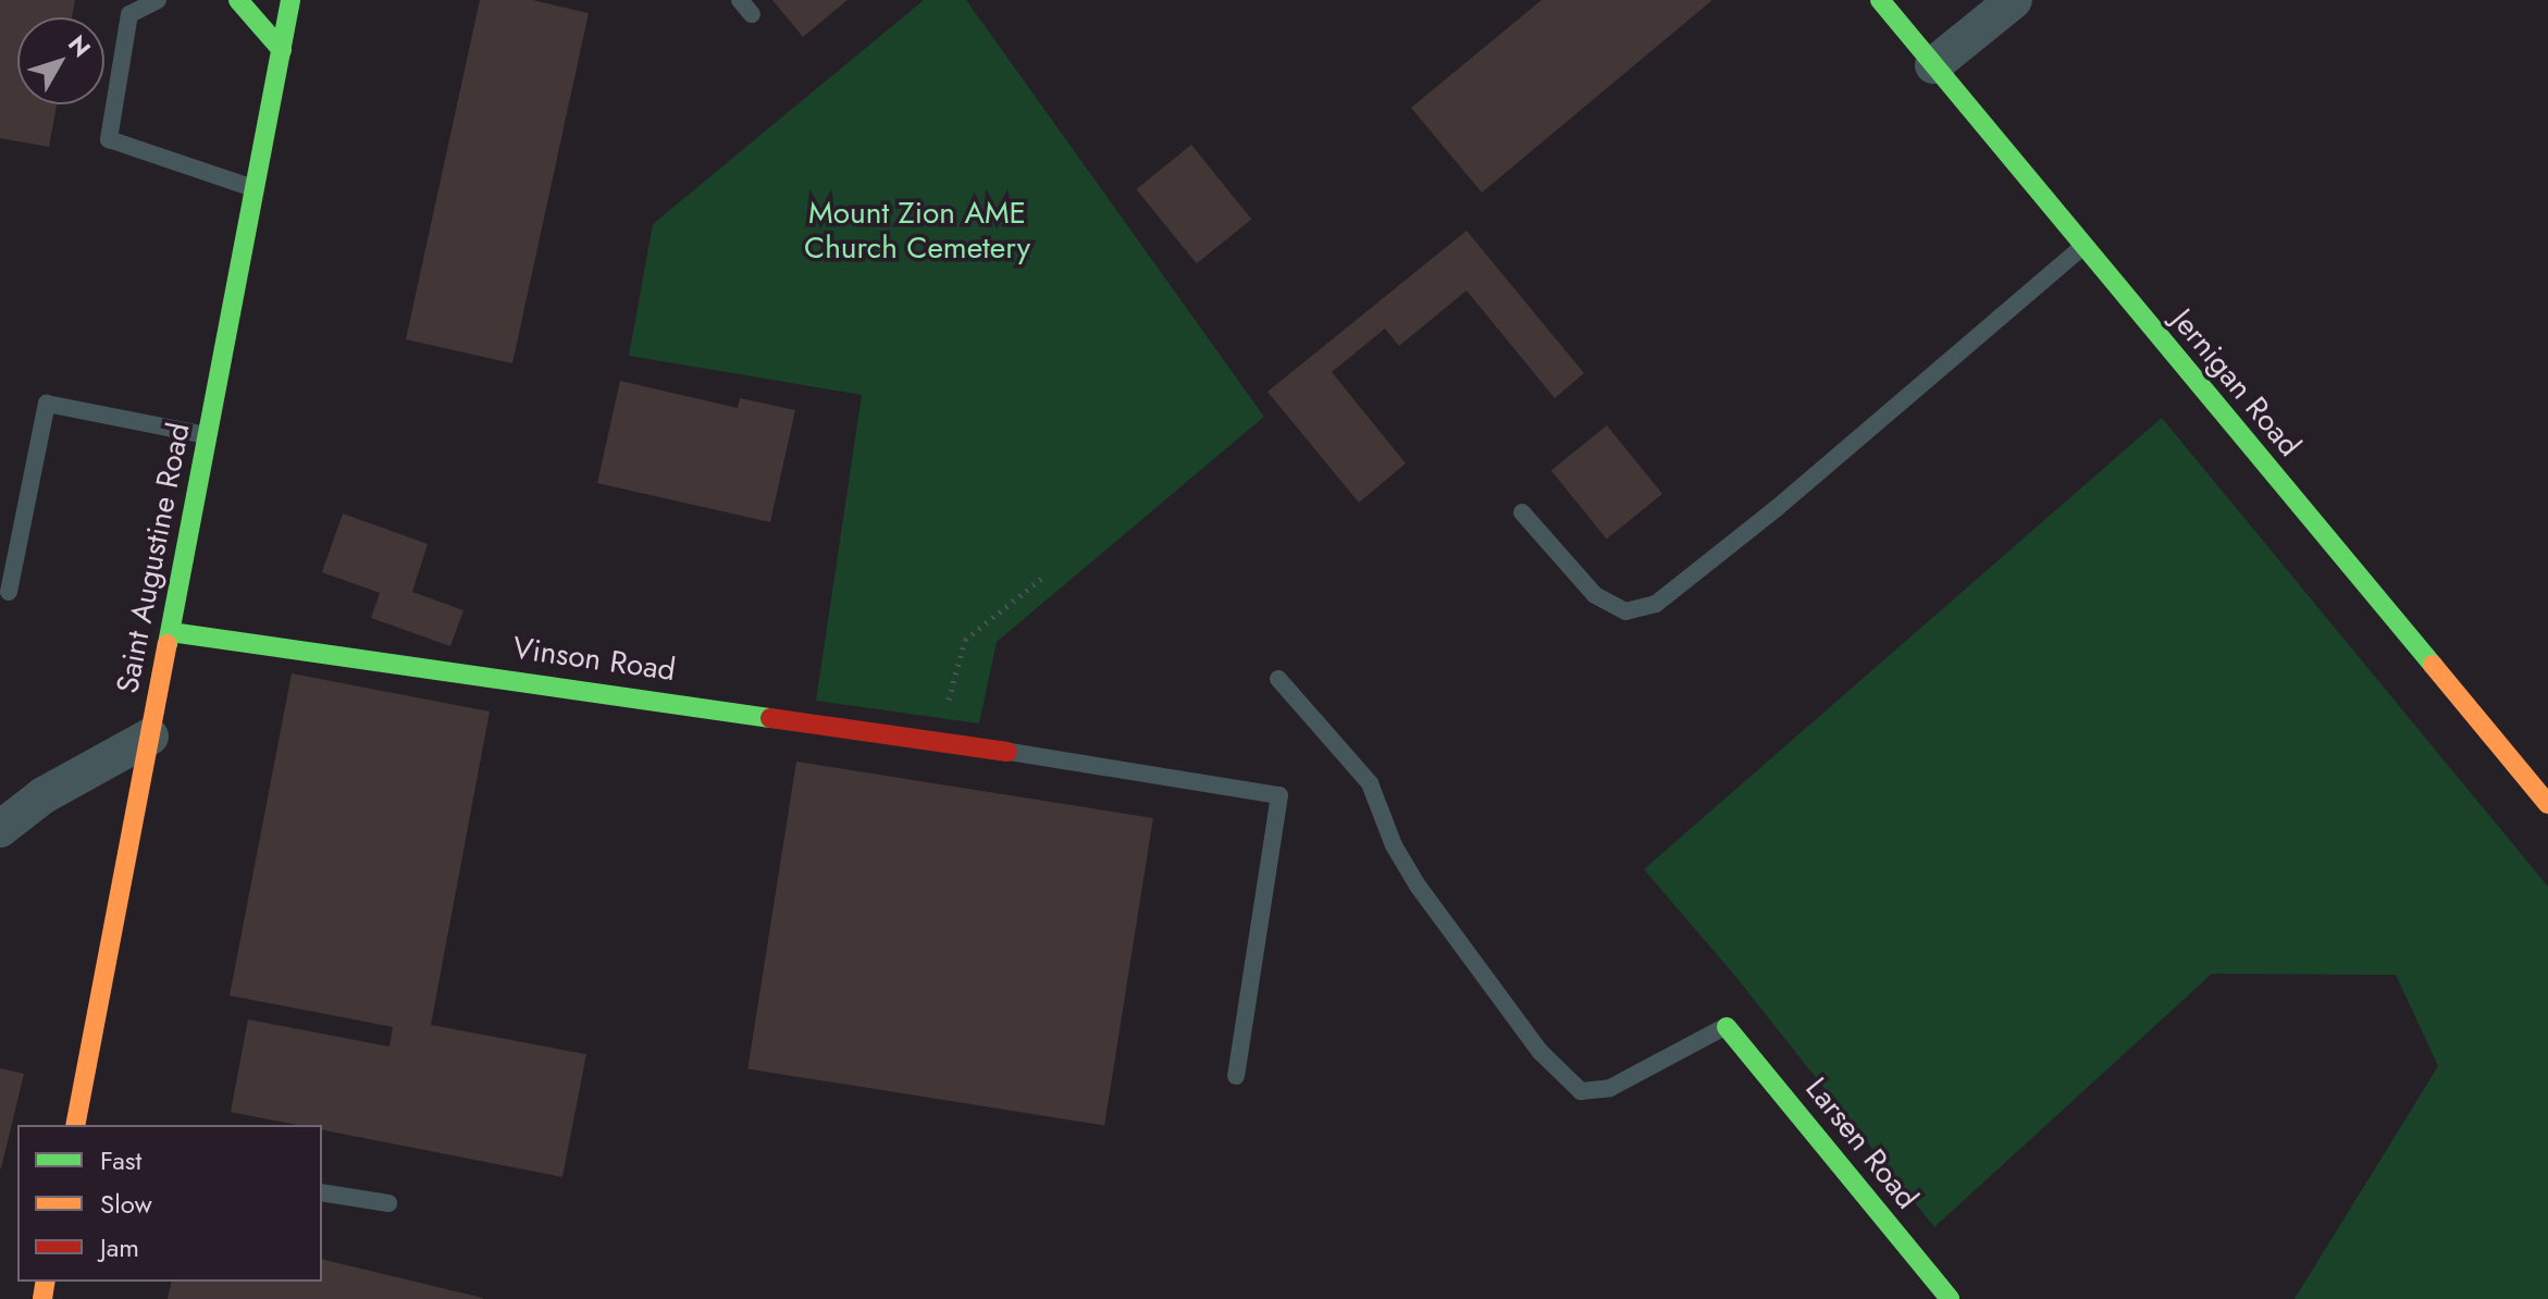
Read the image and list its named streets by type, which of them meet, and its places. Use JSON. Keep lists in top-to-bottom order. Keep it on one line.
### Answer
{"streets":{"street":["Jernigan Road","Saint Augustine Road","Vinson Road","Larsen Road"]},"crossings":[["Saint Augustine Road","Vinson Road"]],"parks":["Mount Zion AME Church Cemetery"],"legend":["Fast","Slow","Jam"],"north":"top right"}
